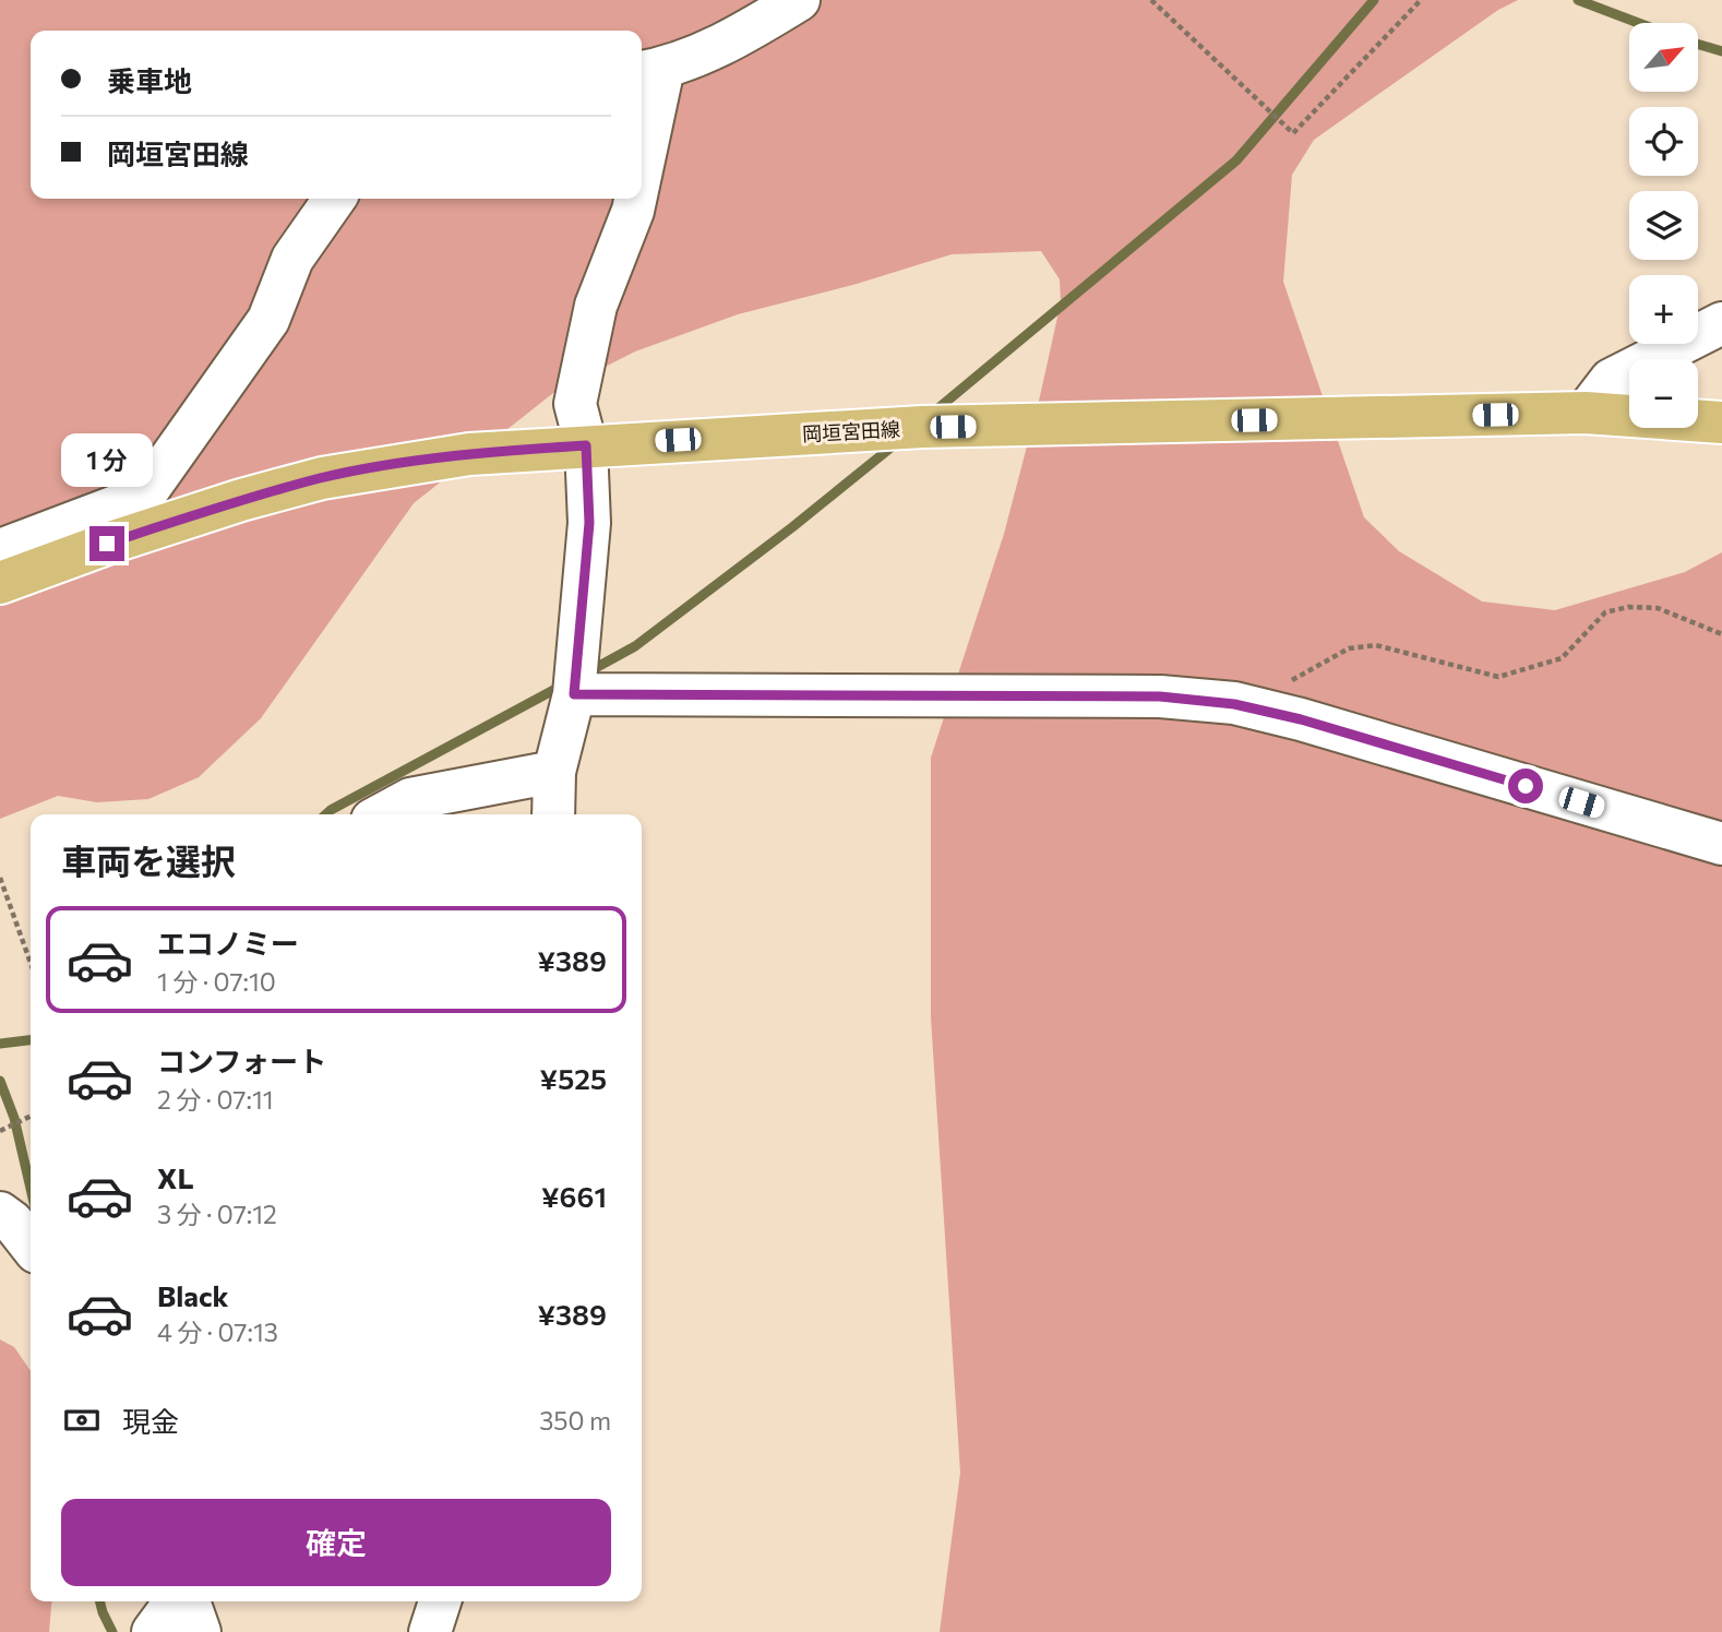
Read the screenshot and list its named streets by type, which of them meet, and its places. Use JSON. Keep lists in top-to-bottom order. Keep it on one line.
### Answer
{"streets":{"main road":["岡垣宮田線"]},"north":"top right","page":{"map_buttons":["+","−"],"banner":["乗車地","岡垣宮田線"],"bubble":"1 分","heading":"車両を選択","list":[{"name":"エコノミー","note":"1 分 · 07:10","value":"¥389"},{"name":"コンフォート","note":"2 分 · 07:11","value":"¥525"},{"name":"XL","note":"3 分 · 07:12","value":"¥661"},{"name":"Black","note":"4 分 · 07:13","value":"¥389"}],"pay":["現金","350 m"],"buttons":"確定"}}
